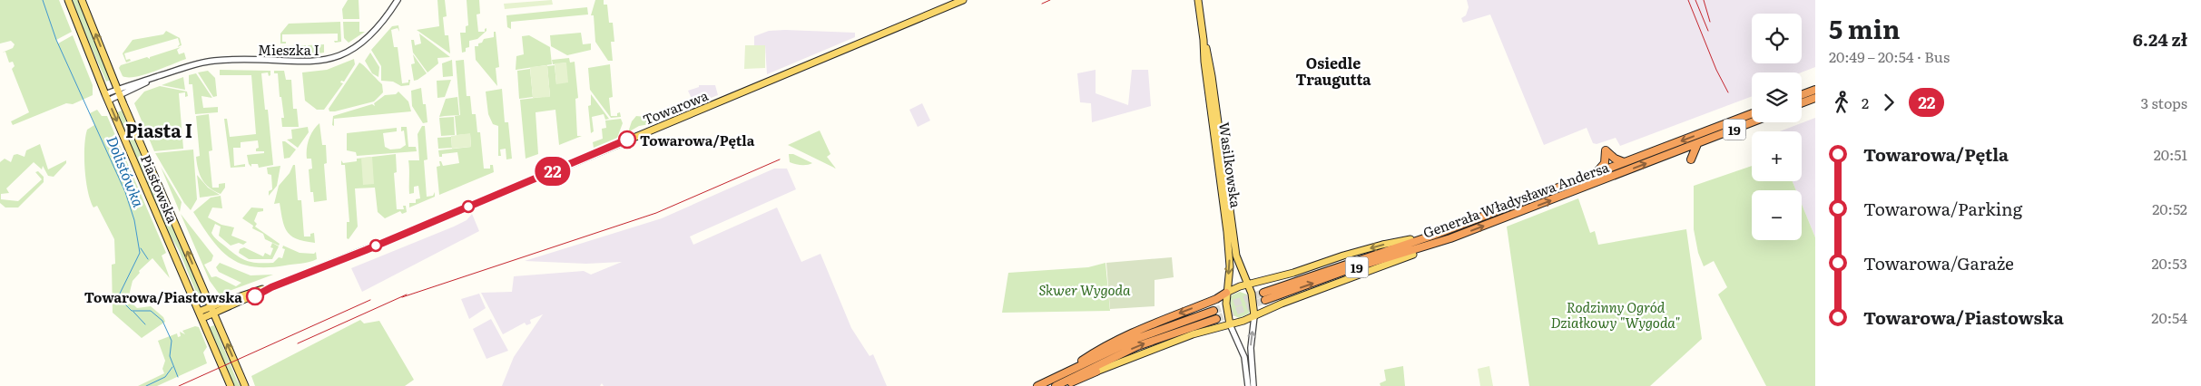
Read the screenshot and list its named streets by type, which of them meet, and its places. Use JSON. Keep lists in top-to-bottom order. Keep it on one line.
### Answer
{"streets":{"highway":["19","Generała Władysława Andersa"],"main road":["Towarowa","Wasilkowska","Piastowska"],"street":["Mieszka I"]},"crossings":[["Mieszka I","Piastowska"],["Towarowa","Piastowska"]],"districts":["Osiedle Traugutta","Piasta I"],"water":["Dolistówka"],"parks":["Skwer Wygoda","Rodzinny Ogród Działkowy \"Wygoda\""],"places":["Towarowa/Pętla","Towarowa/Piastowska"],"lines":["bus line 22"],"page":{"on_map":"22","heading":["5 min","20:49 – 20:54 · Bus","6.24 zł"],"map_buttons":["+","−"],"legs":["2","22","3 stops"],"list":[{"name":"Towarowa/Pętla","value":"20:51"},{"name":"Towarowa/Parking","value":"20:52"},{"name":"Towarowa/Garaże","value":"20:53"},{"name":"Towarowa/Piastowska","value":"20:54"}]}}
